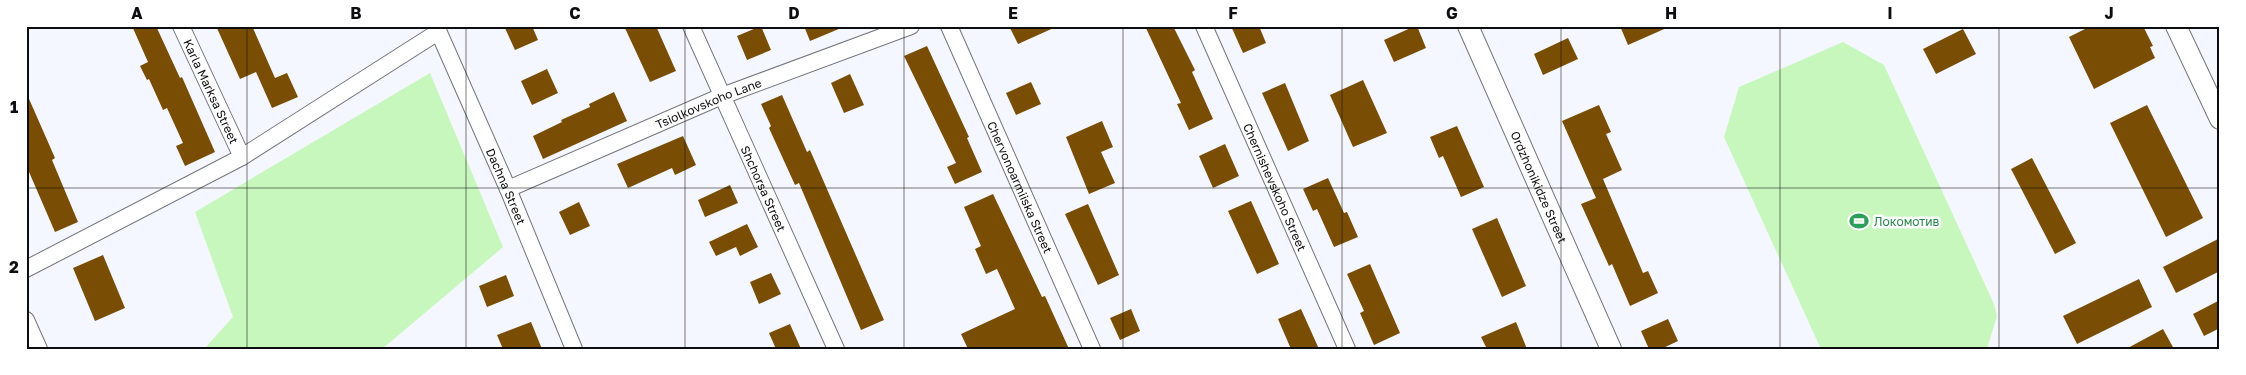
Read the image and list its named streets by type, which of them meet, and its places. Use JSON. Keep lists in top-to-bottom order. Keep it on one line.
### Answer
{"streets":{"main road":["Ordzhonikidze Street"],"street":["Karla Marksa Street","Tsiolkovskoho Lane","Dachna Street","Shchorsa Street","Chervonoarmiiska Street","Chernishevskoho Street"]},"crossings":[["Tsiolkovskoho Lane","Dachna Street"],["Tsiolkovskoho Lane","Shchorsa Street"]],"places":{"sports":["Локомотив"]},"grid":{"columns":["A","B","C","D","E","F","G","H","I","J"],"rows":["1","2"]}}
